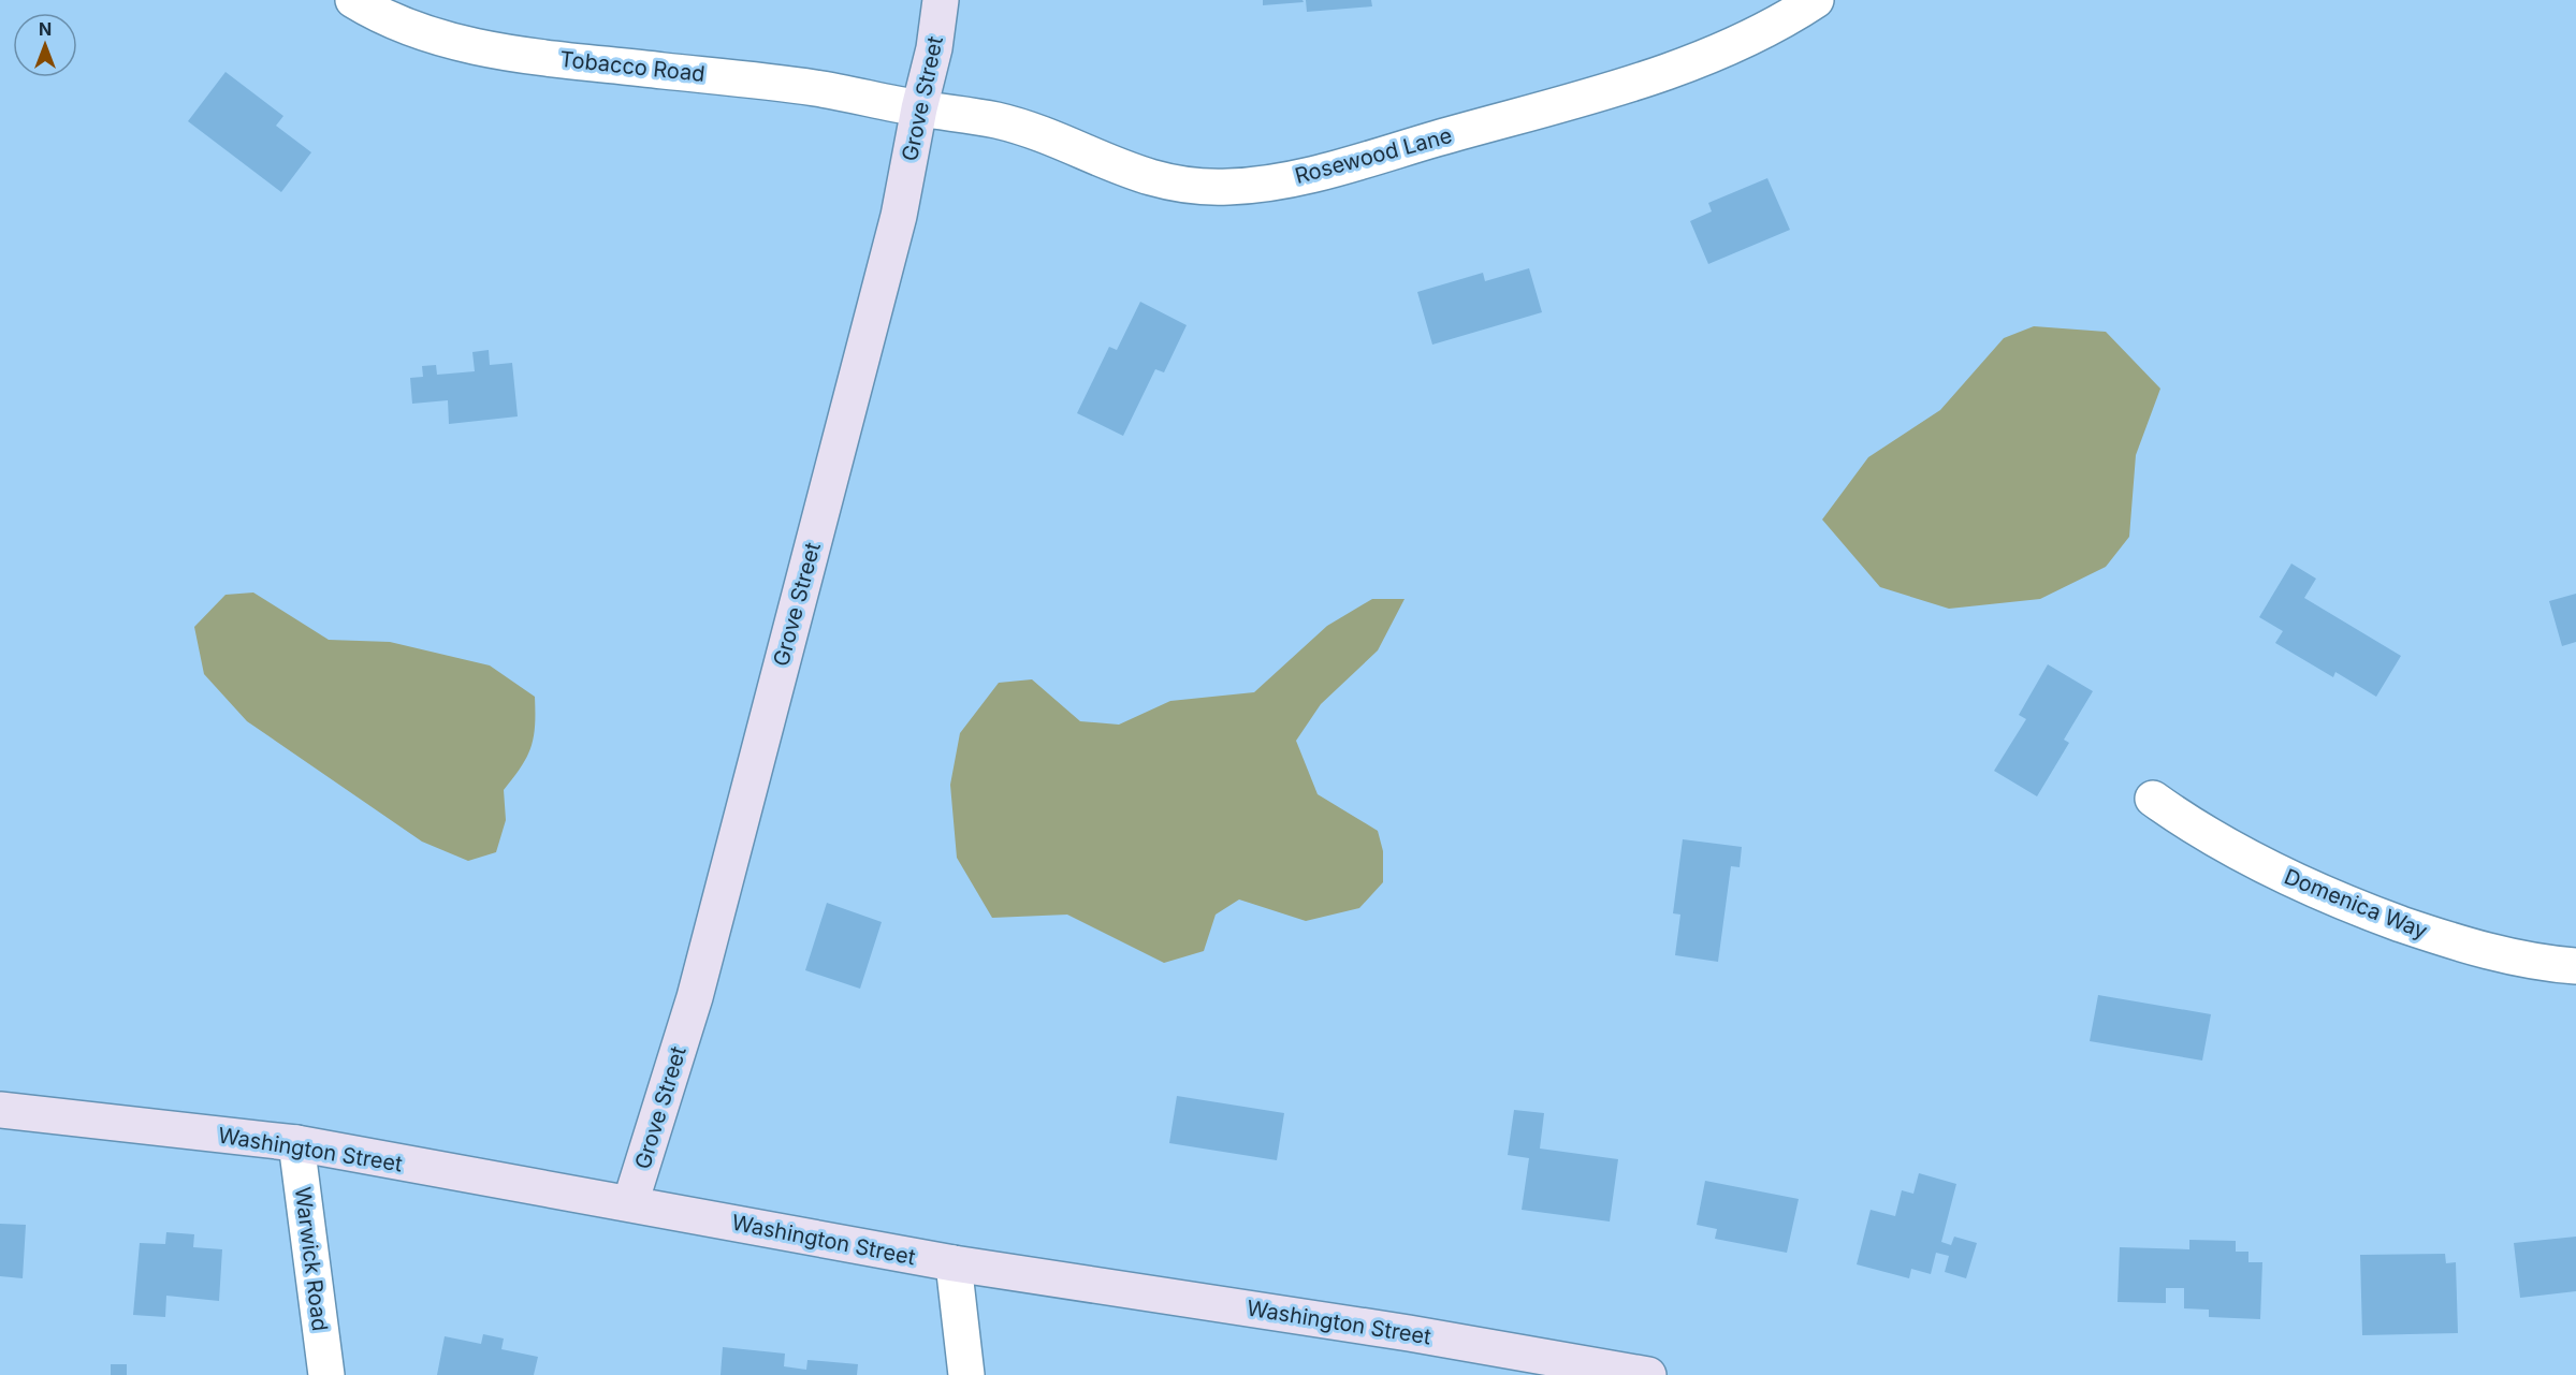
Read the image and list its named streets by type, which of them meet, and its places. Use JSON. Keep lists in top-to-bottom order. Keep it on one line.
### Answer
{"streets":{"main road":["Grove Street","Washington Street"],"street":["Tobacco Road","Rosewood Lane","Domenica Way","Warwick Road"]},"crossings":[["Tobacco Road","Grove Street"],["Tobacco Road","Rosewood Lane"],["Grove Street","Rosewood Lane"],["Grove Street","Washington Street"],["Washington Street","Warwick Road"]],"north":"top"}
